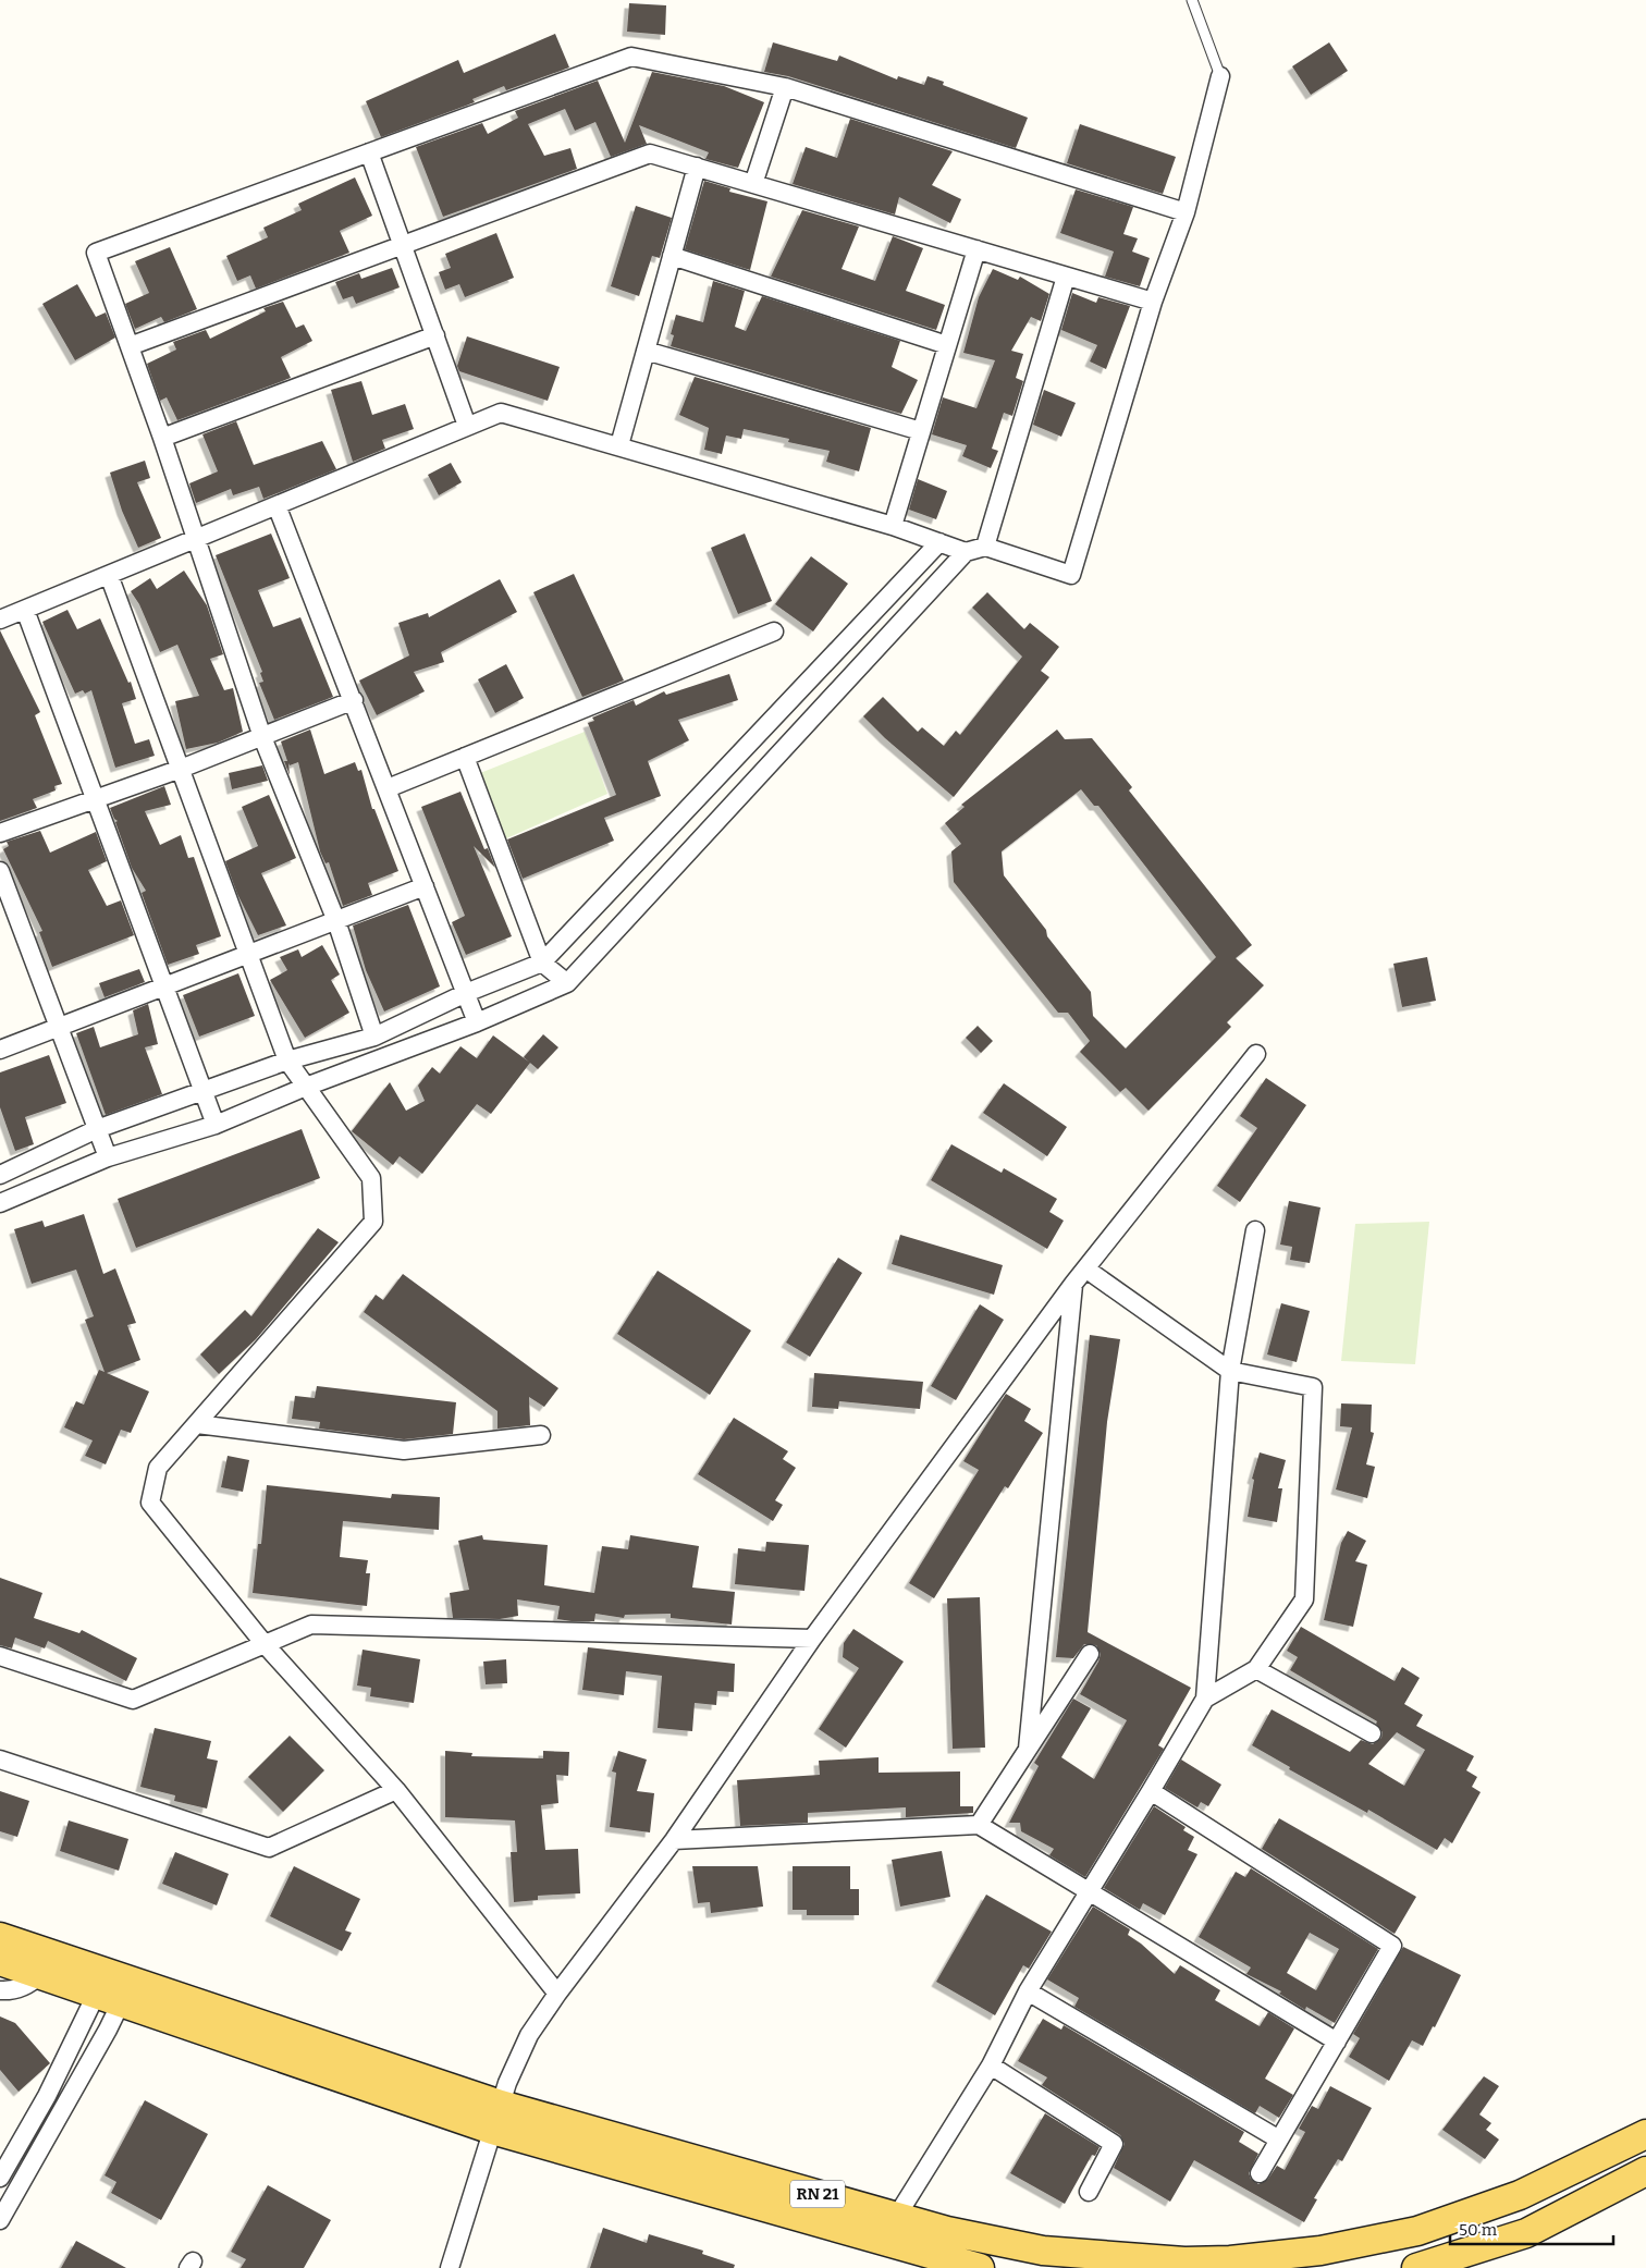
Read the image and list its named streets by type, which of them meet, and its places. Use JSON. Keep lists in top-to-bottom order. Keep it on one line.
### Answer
{"streets":{"main road":["RN 21"]},"scale_bar":"50 m"}
